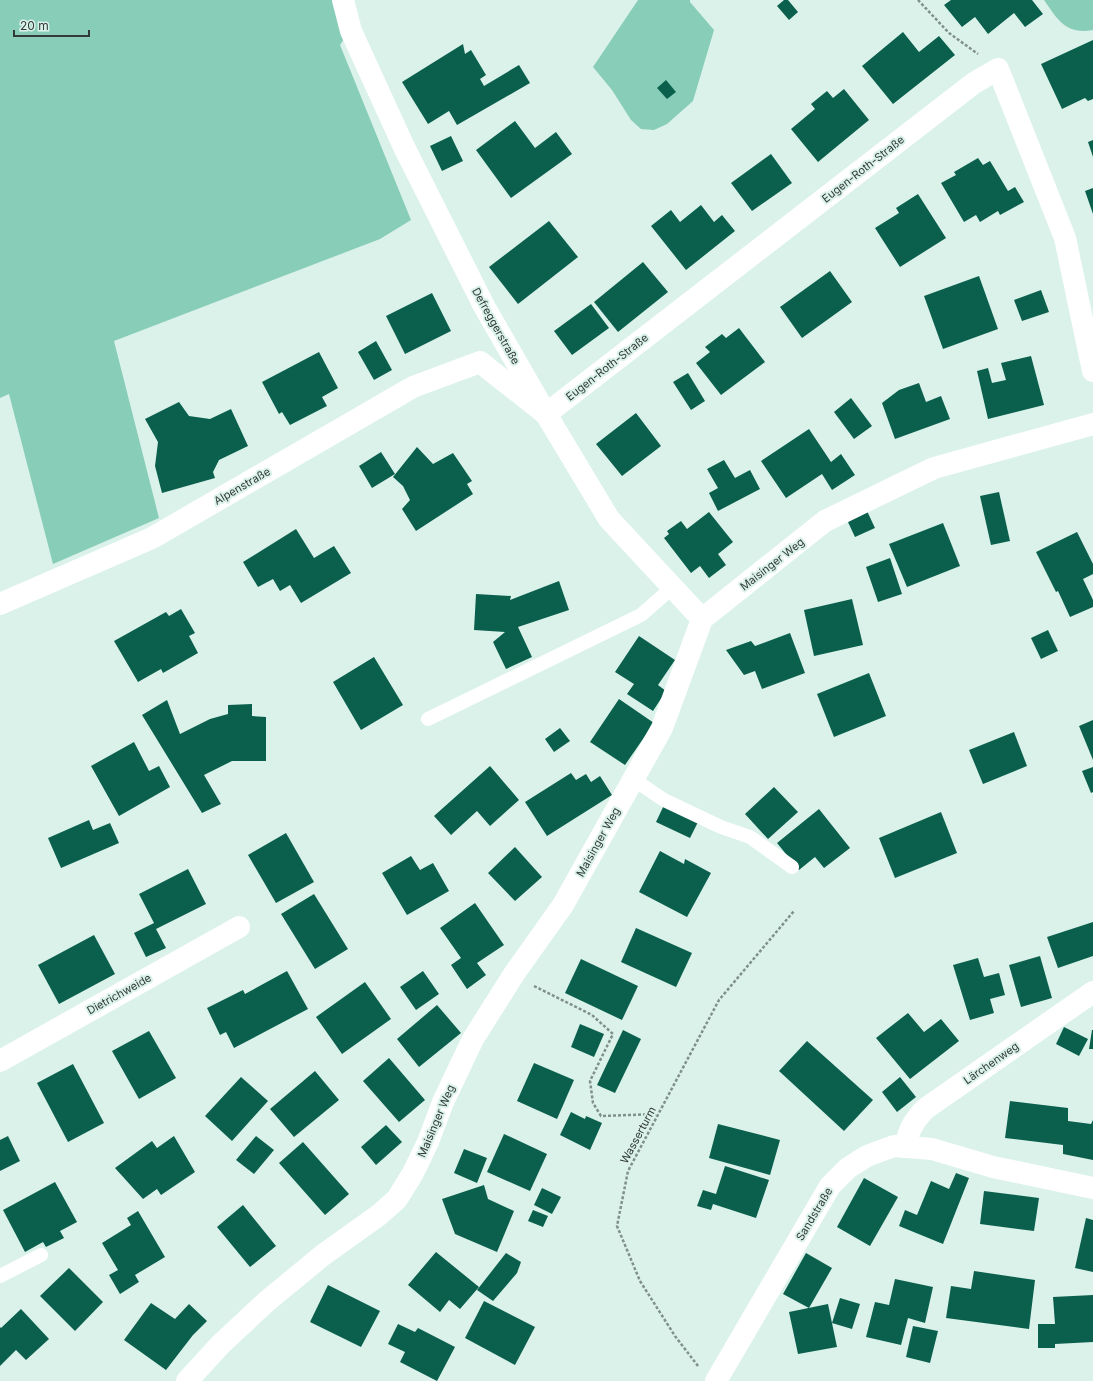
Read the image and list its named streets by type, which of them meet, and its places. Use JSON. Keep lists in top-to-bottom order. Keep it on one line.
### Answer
{"streets":{"street":["Eugen-Roth-Straße","Defreggerstraße","Alpenstraße","Maisinger Weg","Dietrichweide","Lärchenweg","Sandstraße"],"path":["Wasserturm"]},"crossings":[["Eugen-Roth-Straße","Defreggerstraße"],["Eugen-Roth-Straße","Alpenstraße"],["Defreggerstraße","Alpenstraße"],["Defreggerstraße","Maisinger Weg"],["Lärchenweg","Sandstraße"],["Wasserturm","Sandstraße"]],"scale_bar":"20 m"}
